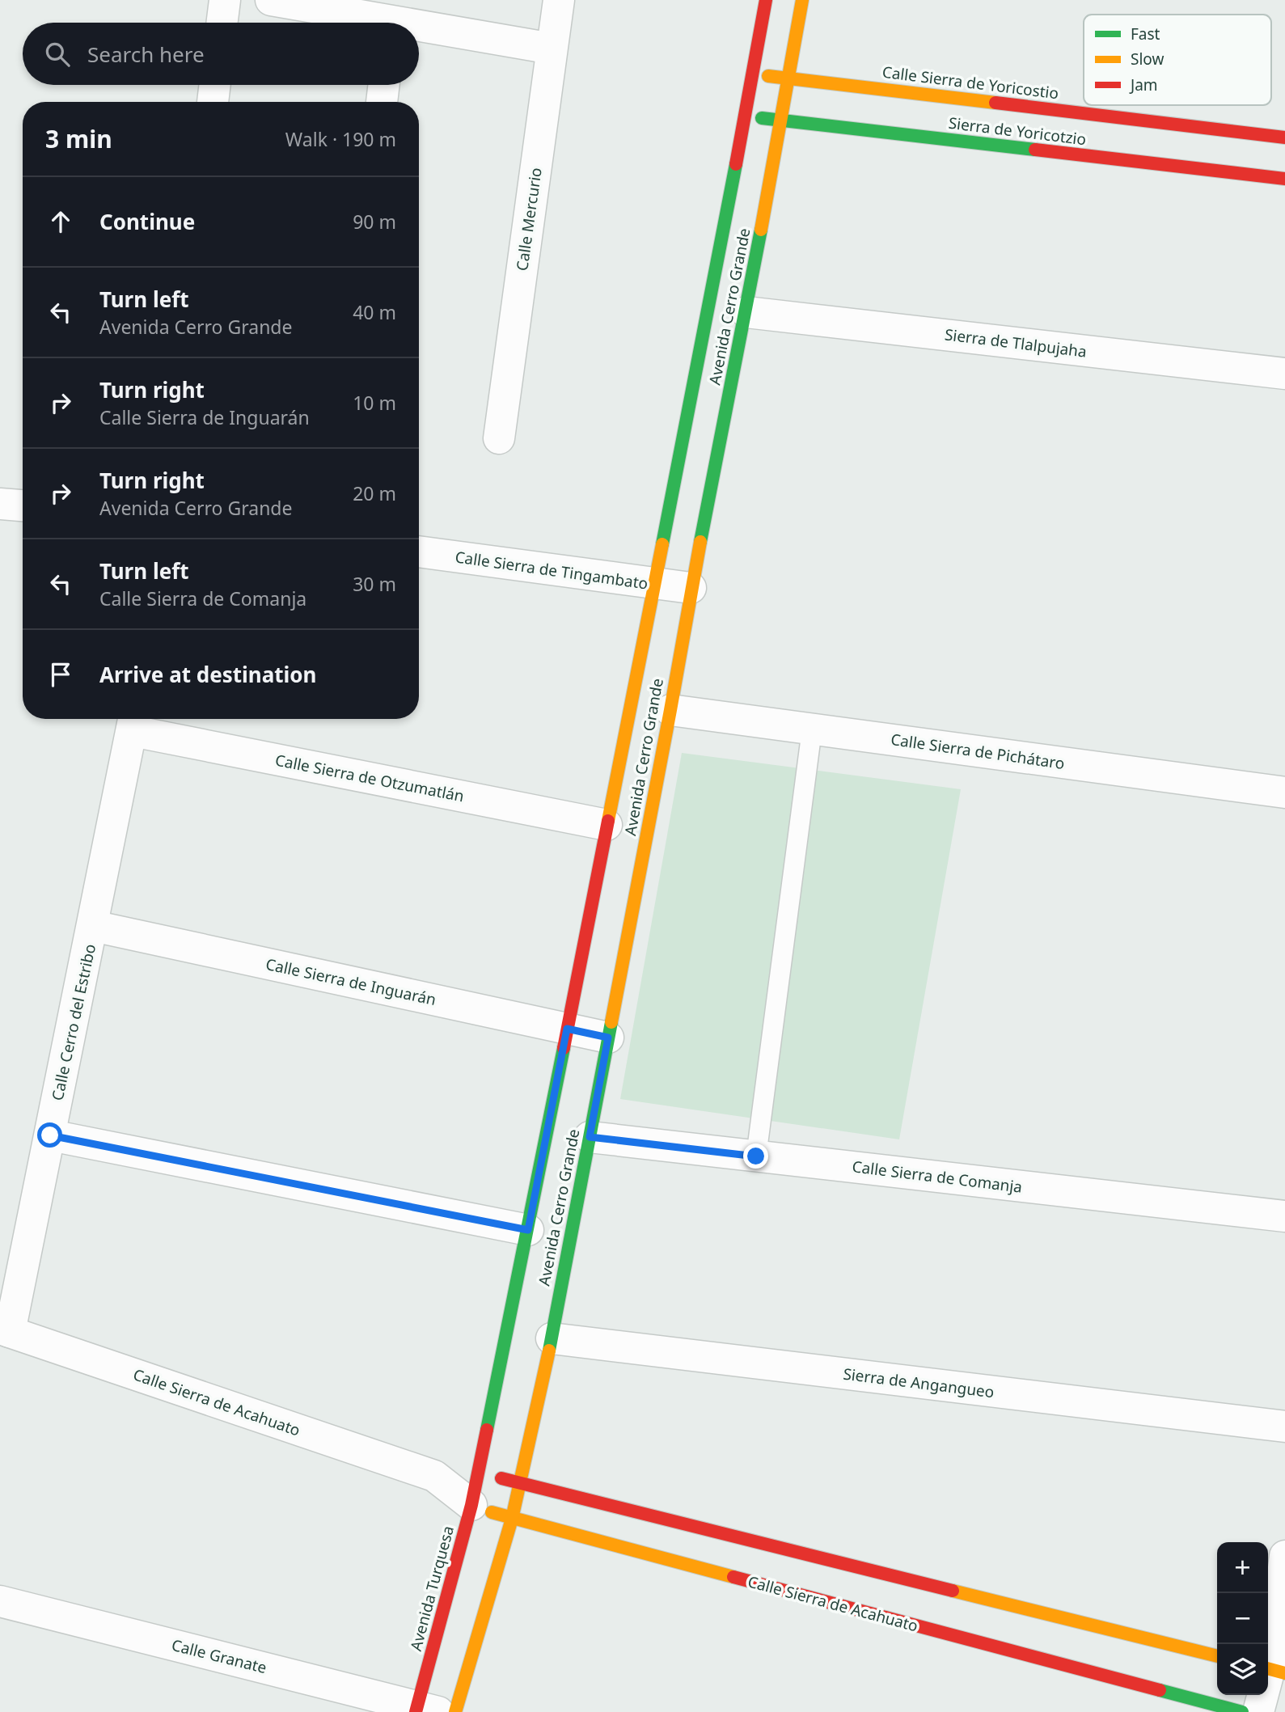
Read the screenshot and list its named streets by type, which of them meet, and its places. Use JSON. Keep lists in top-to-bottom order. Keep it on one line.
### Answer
{"streets":{"street":["Calle Sierra de Yoricostio","Sierra de Yoricotzio","Calle Mercurio","Avenida Cerro Grande","Sierra de Tlalpujaha","Calle Sierra de Tingambato","Calle Sierra de Pichátaro","Calle Sierra de Otzumatlán","Calle Sierra de Inguarán","Calle Cerro del Estribo","Calle Sierra de Comanja","Sierra de Angangueo","Calle Sierra de Acahuato","Avenida Turquesa","Calle Granate"]},"crossings":[["Calle Sierra de Yoricostio","Avenida Cerro Grande"],["Sierra de Yoricotzio","Avenida Cerro Grande"],["Avenida Cerro Grande","Sierra de Tlalpujaha"],["Avenida Cerro Grande","Calle Sierra de Tingambato"],["Avenida Cerro Grande","Calle Sierra de Pichátaro"],["Avenida Cerro Grande","Calle Sierra de Otzumatlán"],["Avenida Cerro Grande","Calle Sierra de Inguarán"],["Avenida Cerro Grande","Calle Sierra de Comanja"],["Avenida Cerro Grande","Sierra de Angangueo"],["Avenida Cerro Grande","Calle Sierra de Acahuato"],["Avenida Cerro Grande","Avenida Turquesa"],["Calle Sierra de Otzumatlán","Calle Cerro del Estribo"],["Calle Sierra de Inguarán","Calle Cerro del Estribo"],["Calle Cerro del Estribo","Calle Sierra de Acahuato"],["Calle Sierra de Acahuato","Avenida Turquesa"],["Avenida Turquesa","Calle Granate"]],"legend":["Fast","Slow","Jam"],"page":{"search":"Search here","heading":["3 min","Walk · 190 m"],"list":[["Continue","90 m"],["Turn left","Avenida Cerro Grande","40 m"],["Turn right","Calle Sierra de Inguarán","10 m"],["Turn right","Avenida Cerro Grande","20 m"],["Turn left","Calle Sierra de Comanja","30 m"],"Arrive at destination"],"map_buttons":["+","−"]}}
